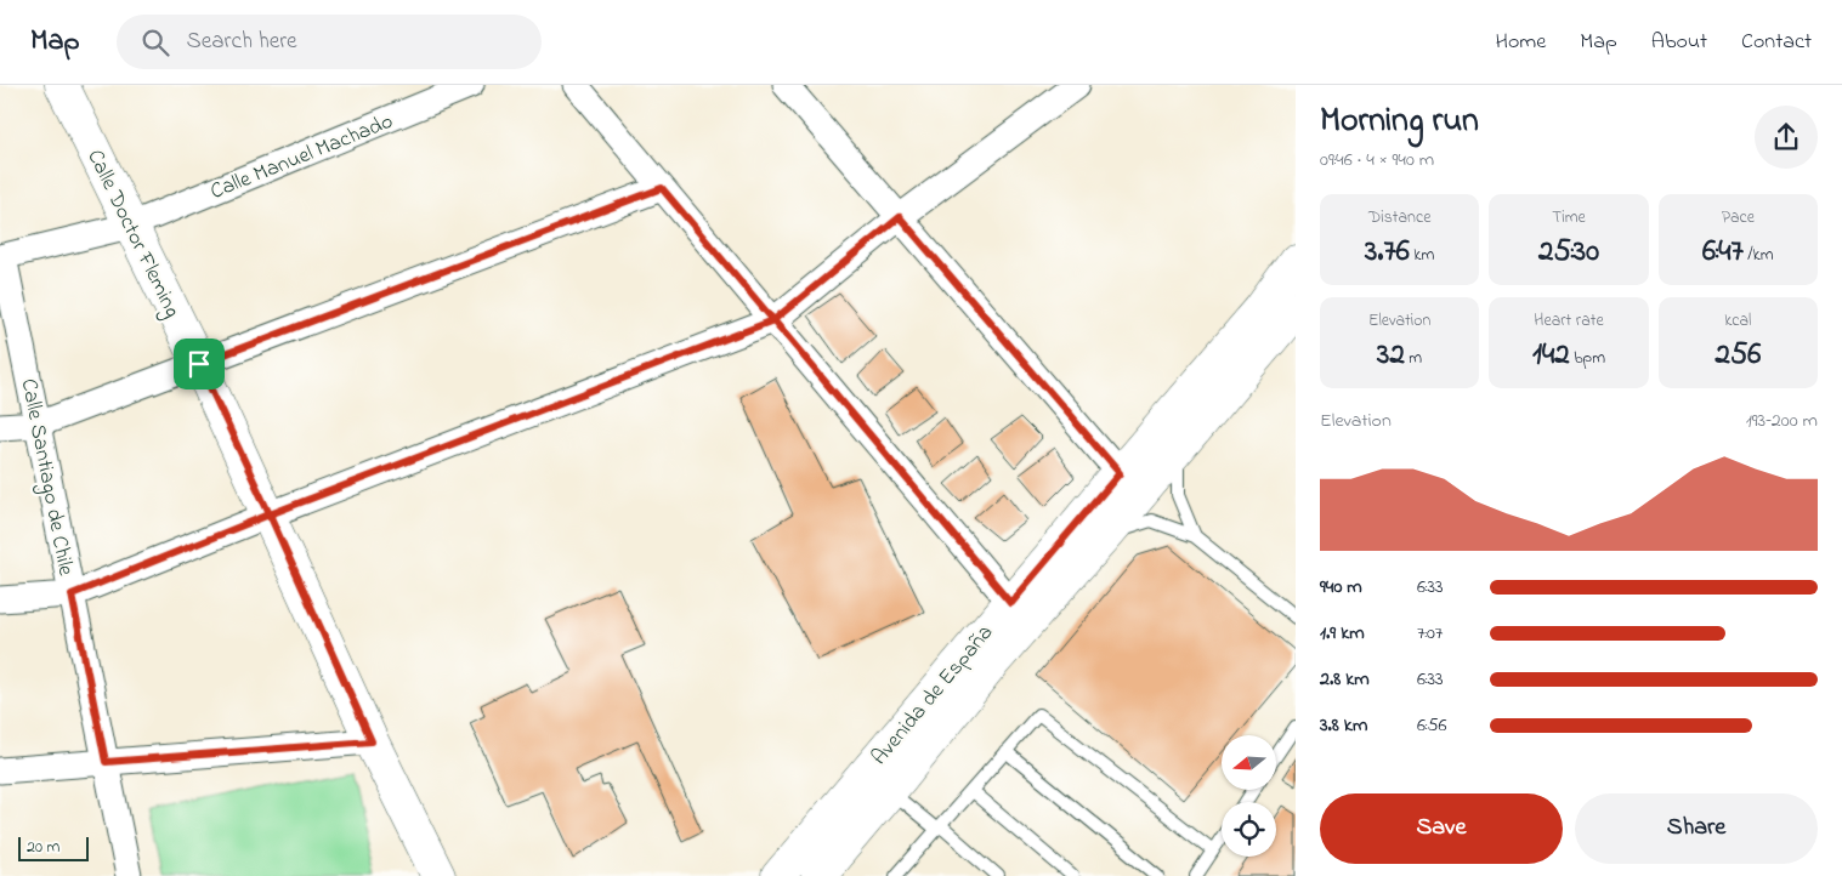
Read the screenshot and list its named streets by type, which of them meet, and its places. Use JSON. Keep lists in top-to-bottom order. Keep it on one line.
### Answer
{"streets":{"main road":["Calle Doctor Fleming","Avenida de España"],"street":["Calle Manuel Machado","Calle Santiago de Chile"]},"crossings":[["Calle Manuel Machado","Calle Doctor Fleming"],["Calle Manuel Machado","Calle Santiago de Chile"]],"scale_bar":"20 m","north":"left","page":{"header":"Map","search":"Search here","nav":["Home","Map","About","Contact"],"heading":["Morning run","09:46 · 4 × 940 m"],"stats":[["Distance","3.76 km"],["Time","25:30"],["Pace","6:47 /km"],["Elevation","32 m"],["Heart rate","142 bpm"],["kcal","256"]],"chart":["Elevation","193–200 m"],"list":[{"name":"940 m","note":"6:33"},{"name":"1.9 km","note":"7:07"},{"name":"2.8 km","note":"6:33"},{"name":"3.8 km","note":"6:56"}],"buttons":["Save","Share"],"scale":"20 m"}}
